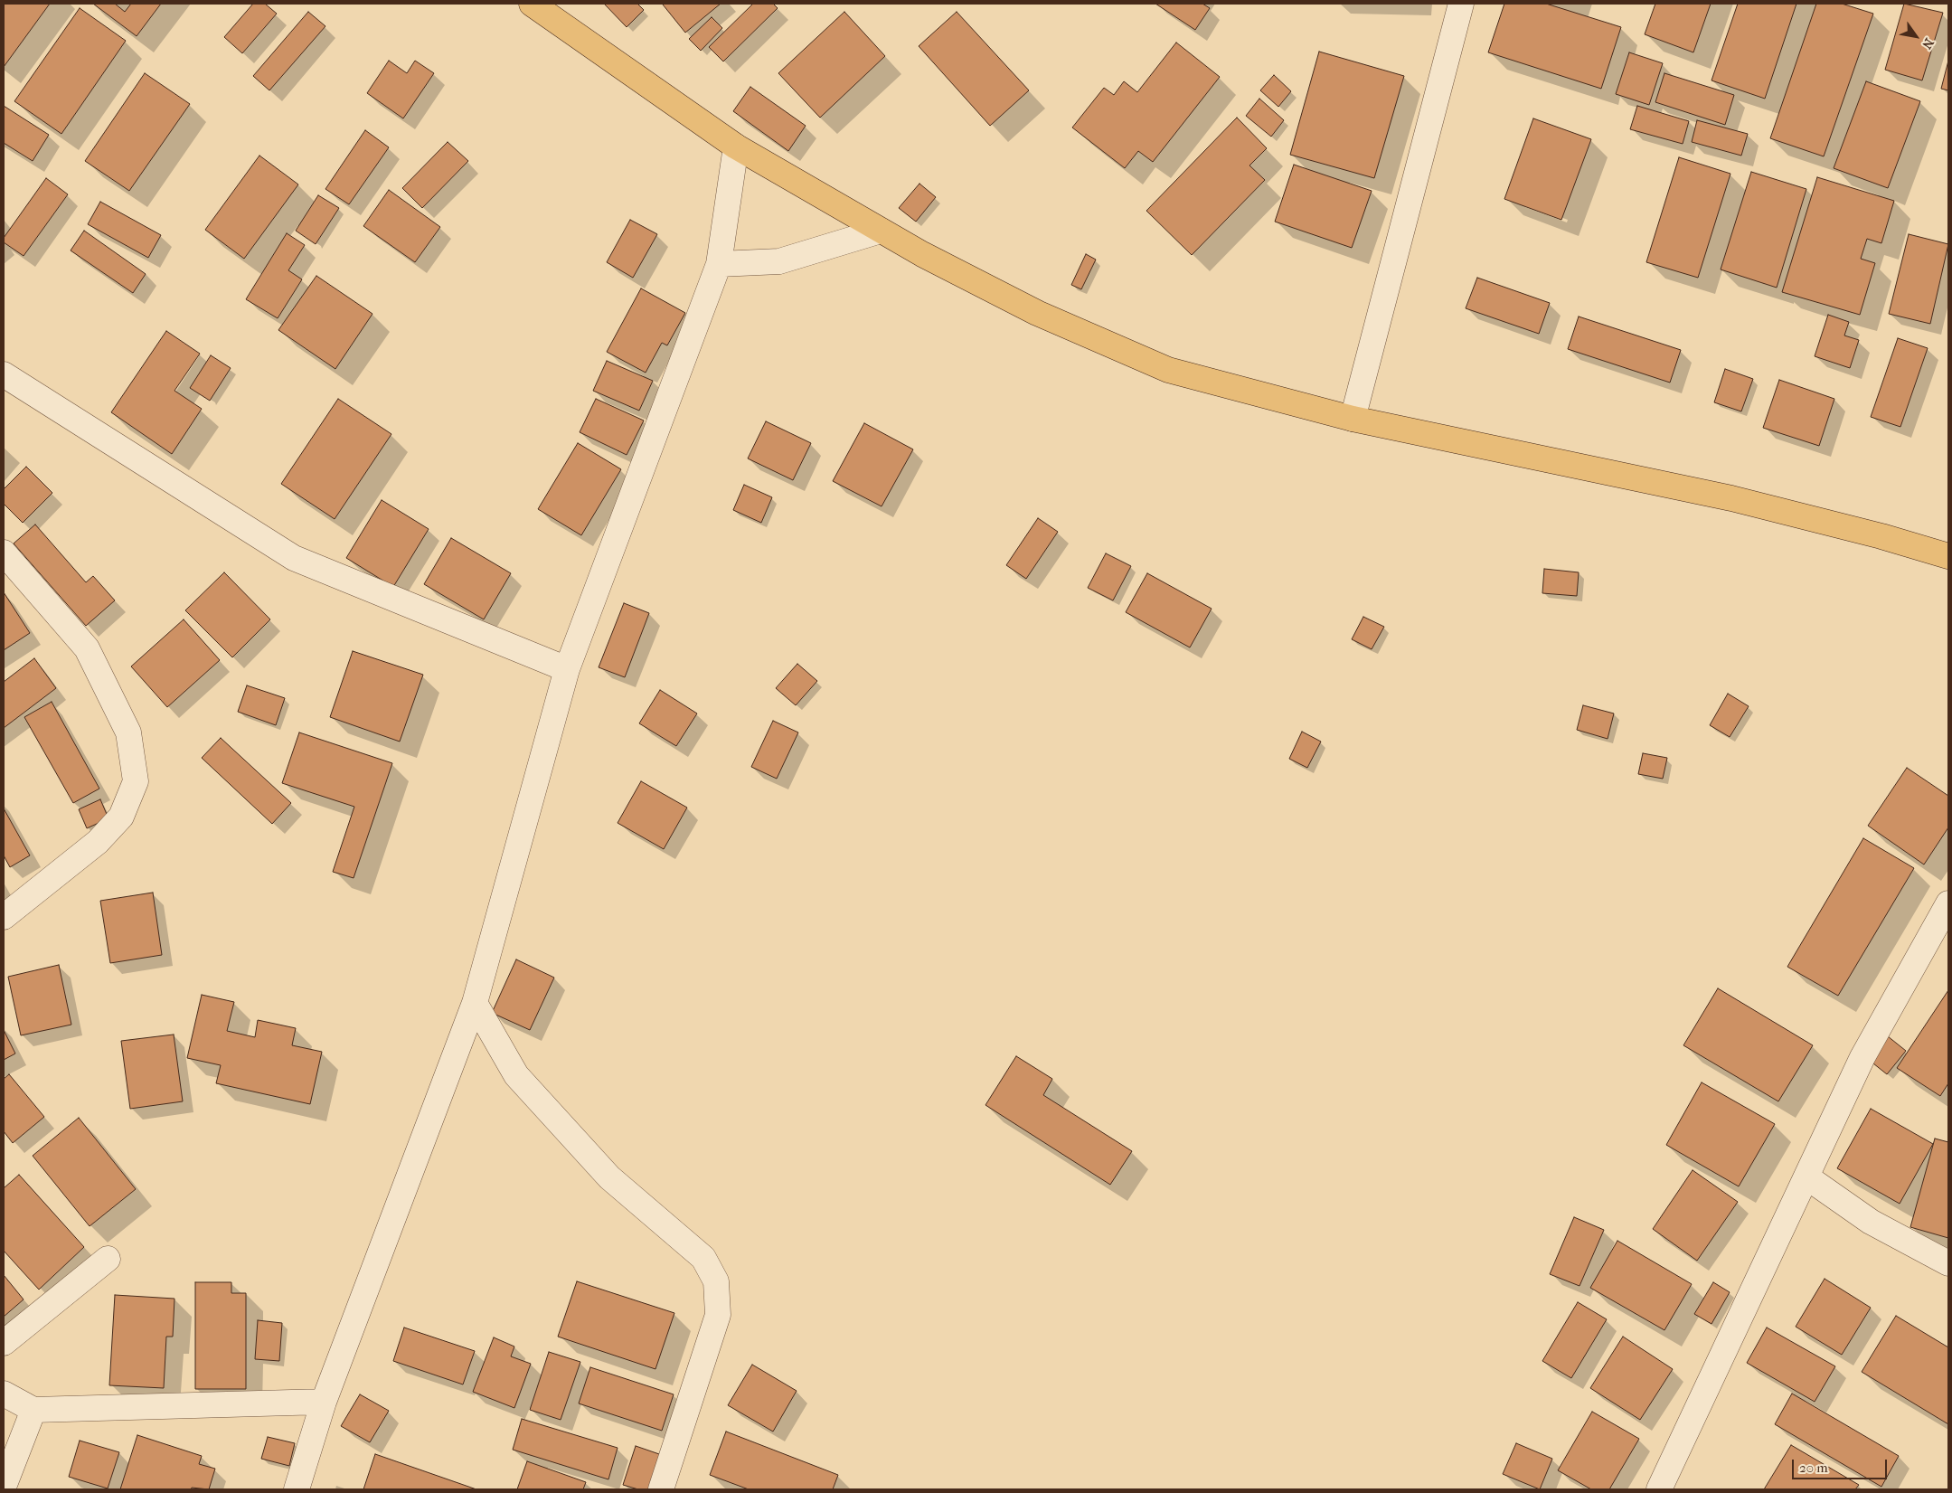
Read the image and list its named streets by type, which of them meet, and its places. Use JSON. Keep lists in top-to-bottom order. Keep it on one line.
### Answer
{"scale_bar":"20 m","north":"bottom right"}
